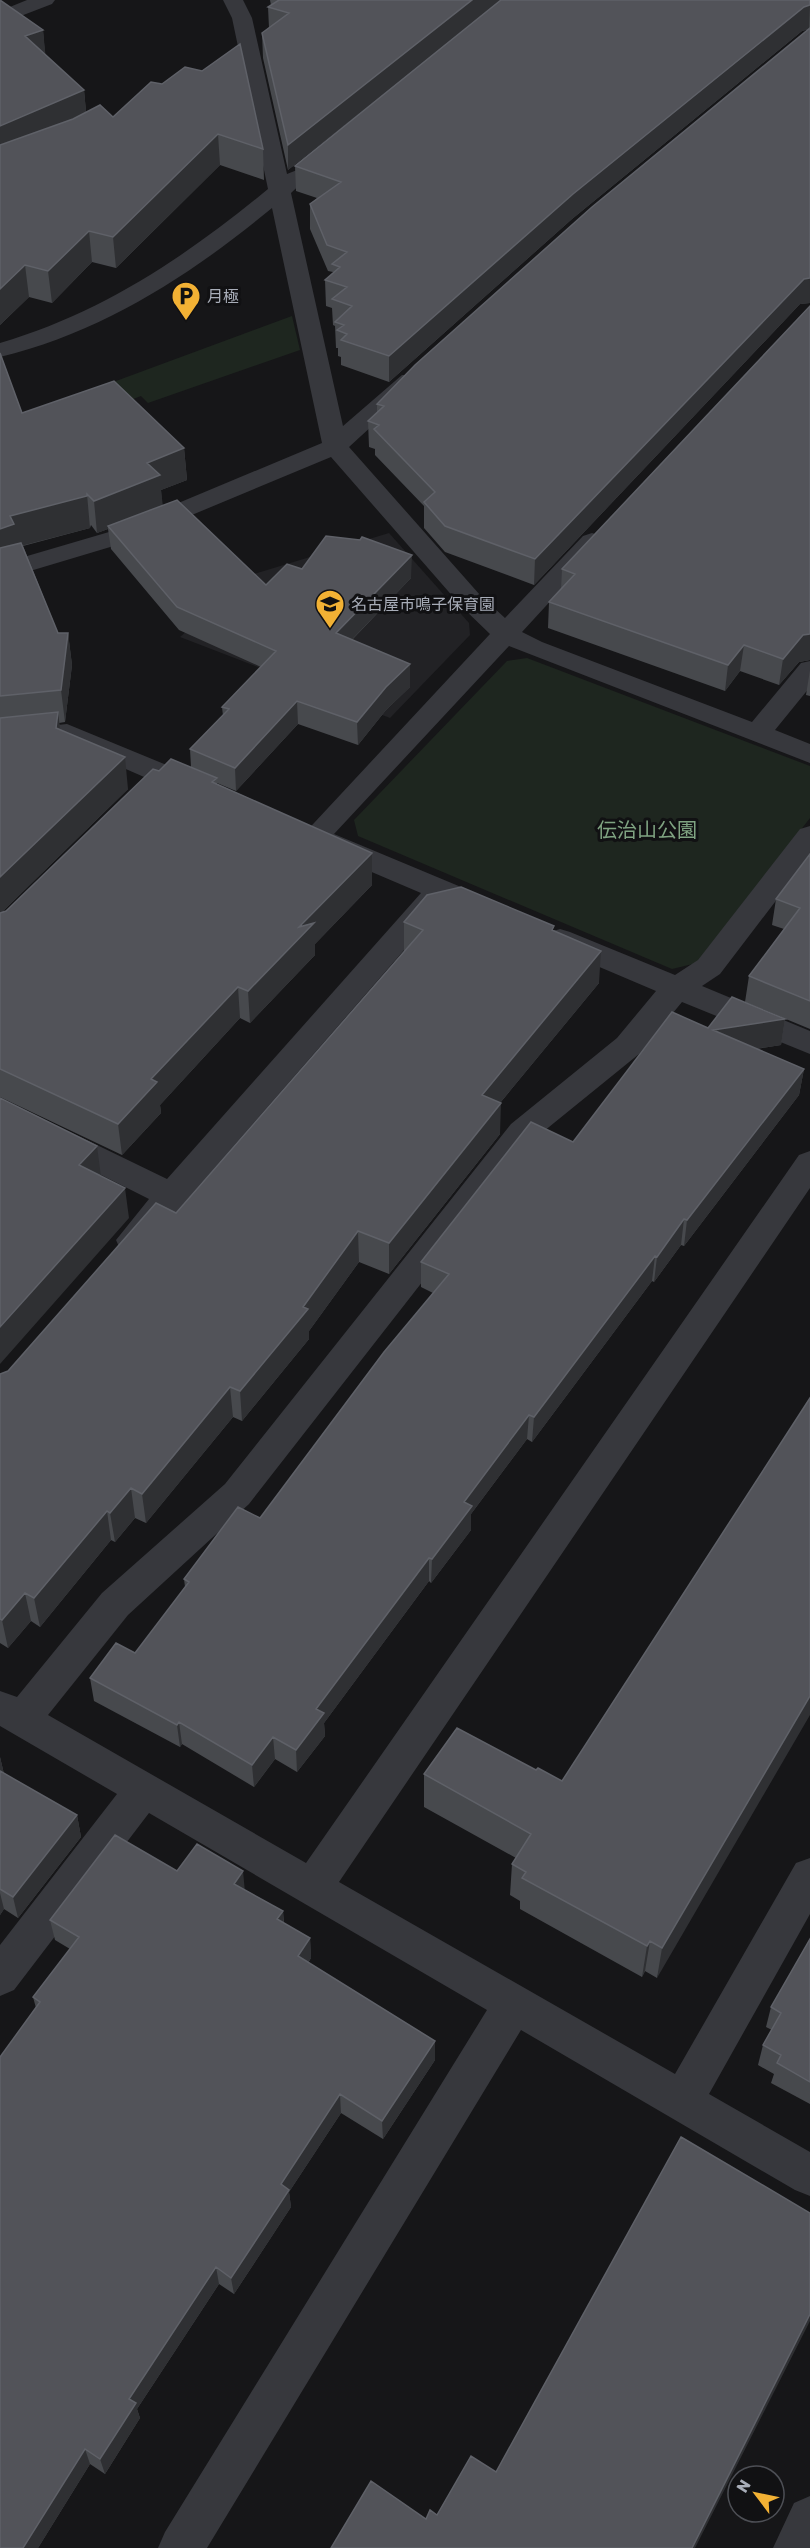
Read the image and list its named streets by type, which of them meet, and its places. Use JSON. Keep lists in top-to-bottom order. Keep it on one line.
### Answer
{"parks":["伝治山公園"],"places":{"parking":["月極"],"school or university":["名古屋市鳴子保育園"]},"north":"top left"}
